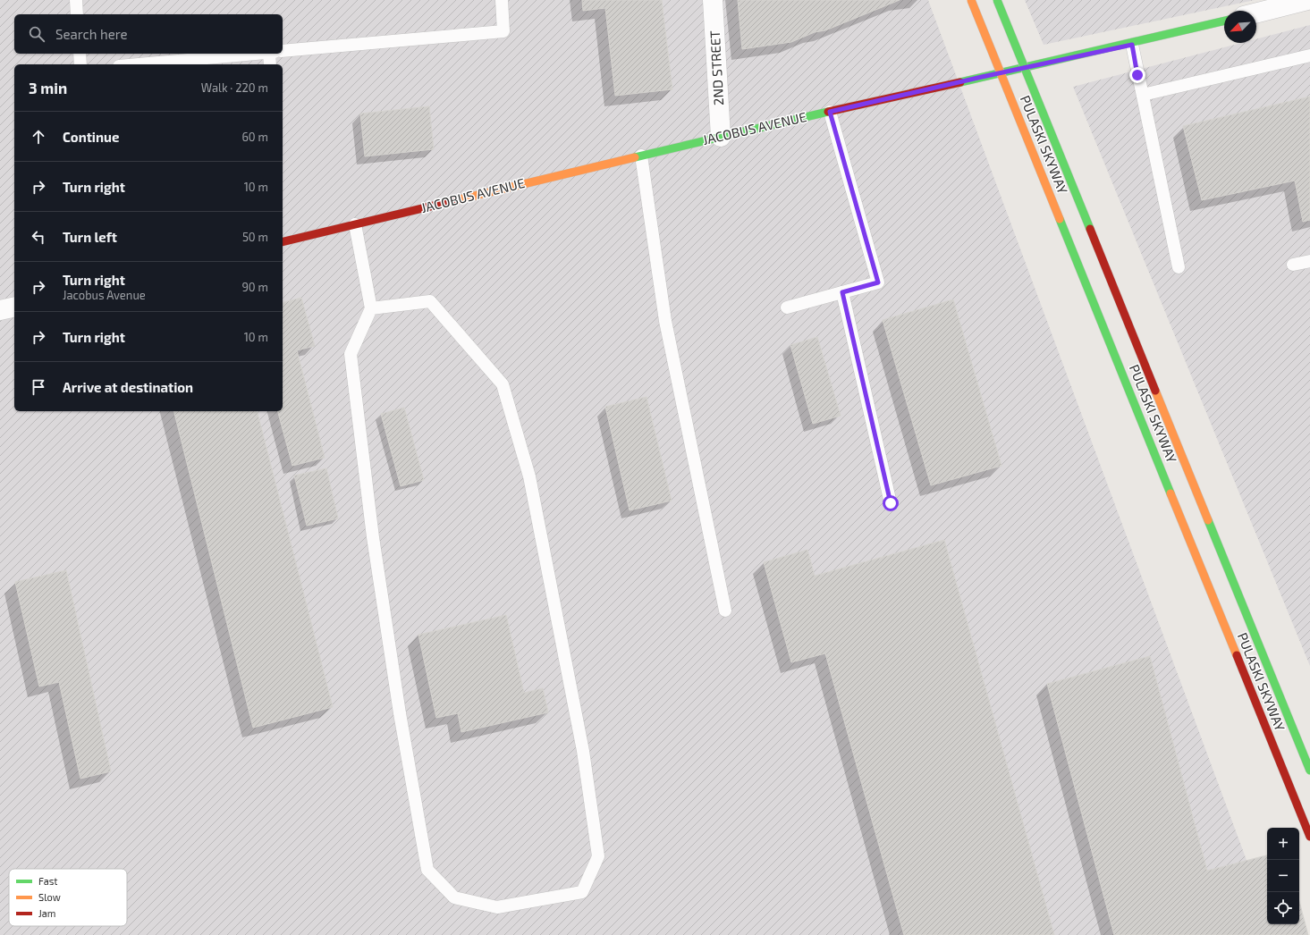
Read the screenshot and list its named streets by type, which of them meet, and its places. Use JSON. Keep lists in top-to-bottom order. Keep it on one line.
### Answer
{"streets":{"main road":["JACOBUS AVENUE","PULASKI SKYWAY"],"street":["2ND STREET"]},"crossings":[["2ND STREET","JACOBUS AVENUE"]],"legend":["Fast","Slow","Jam"],"north":"bottom left","page":{"search":"Search here","heading":["3 min","Walk · 220 m"],"list":[["Continue","60 m"],["Turn right","10 m"],["Turn left","50 m"],["Turn right","Jacobus Avenue","90 m"],["Turn right","10 m"],"Arrive at destination"],"map_buttons":["+","−"]}}
